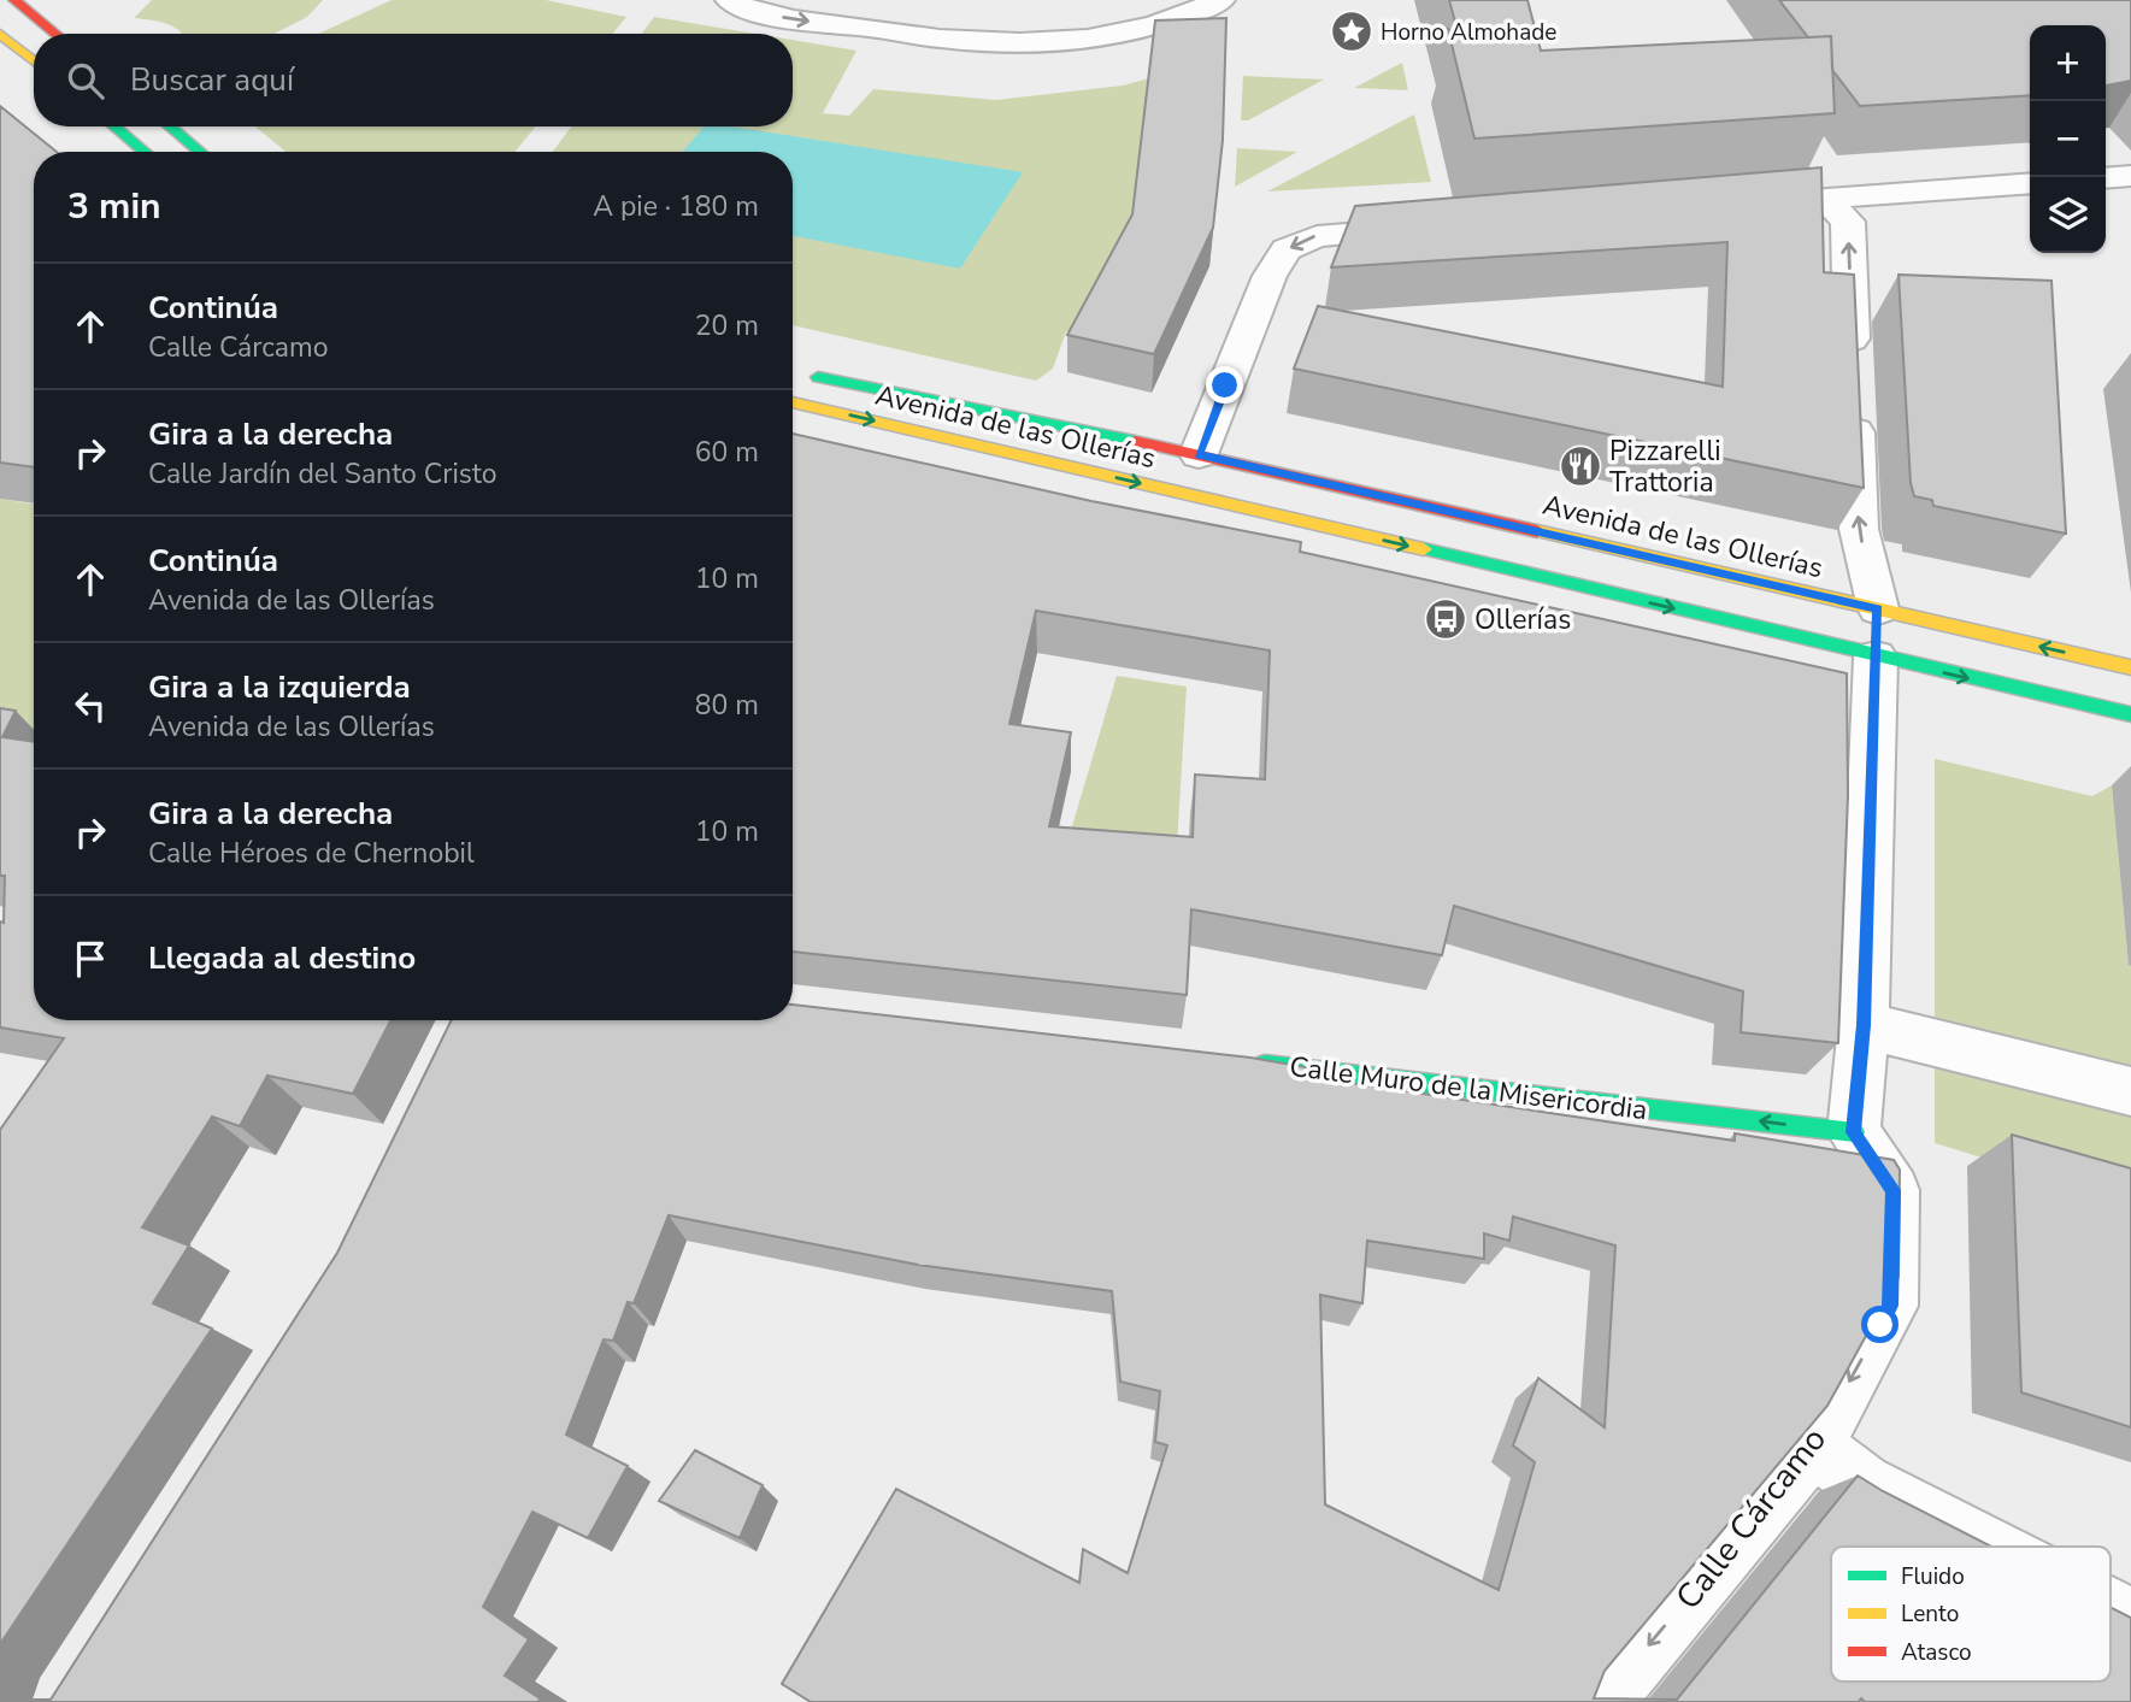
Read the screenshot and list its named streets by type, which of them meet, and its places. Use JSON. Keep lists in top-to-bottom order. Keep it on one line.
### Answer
{"streets":{"main road":["Avenida de las Ollerías","Calle Muro de la Misericordia"],"street":["Calle Cárcamo"]},"crossings":[["Calle Muro de la Misericordia","Calle Cárcamo"]],"one_way":["Calle Muro de la Misericordia","Calle Cárcamo"],"places":{"place":["Horno Almohade"],"restaurant":["Pizzarelli Trattoria"],"bus stop":["Ollerías"]},"legend":["Fluido","Lento","Atasco"],"page":{"map_buttons":["+","−"],"search":"Buscar aquí","heading":["3 min","A pie · 180 m"],"list":[["Continúa","Calle Cárcamo","20 m"],["Gira a la derecha","Calle Jardín del Santo Cristo","60 m"],["Continúa","Avenida de las Ollerías","10 m"],["Gira a la izquierda","Avenida de las Ollerías","80 m"],["Gira a la derecha","Calle Héroes de Chernobil","10 m"],"Llegada al destino"]}}
